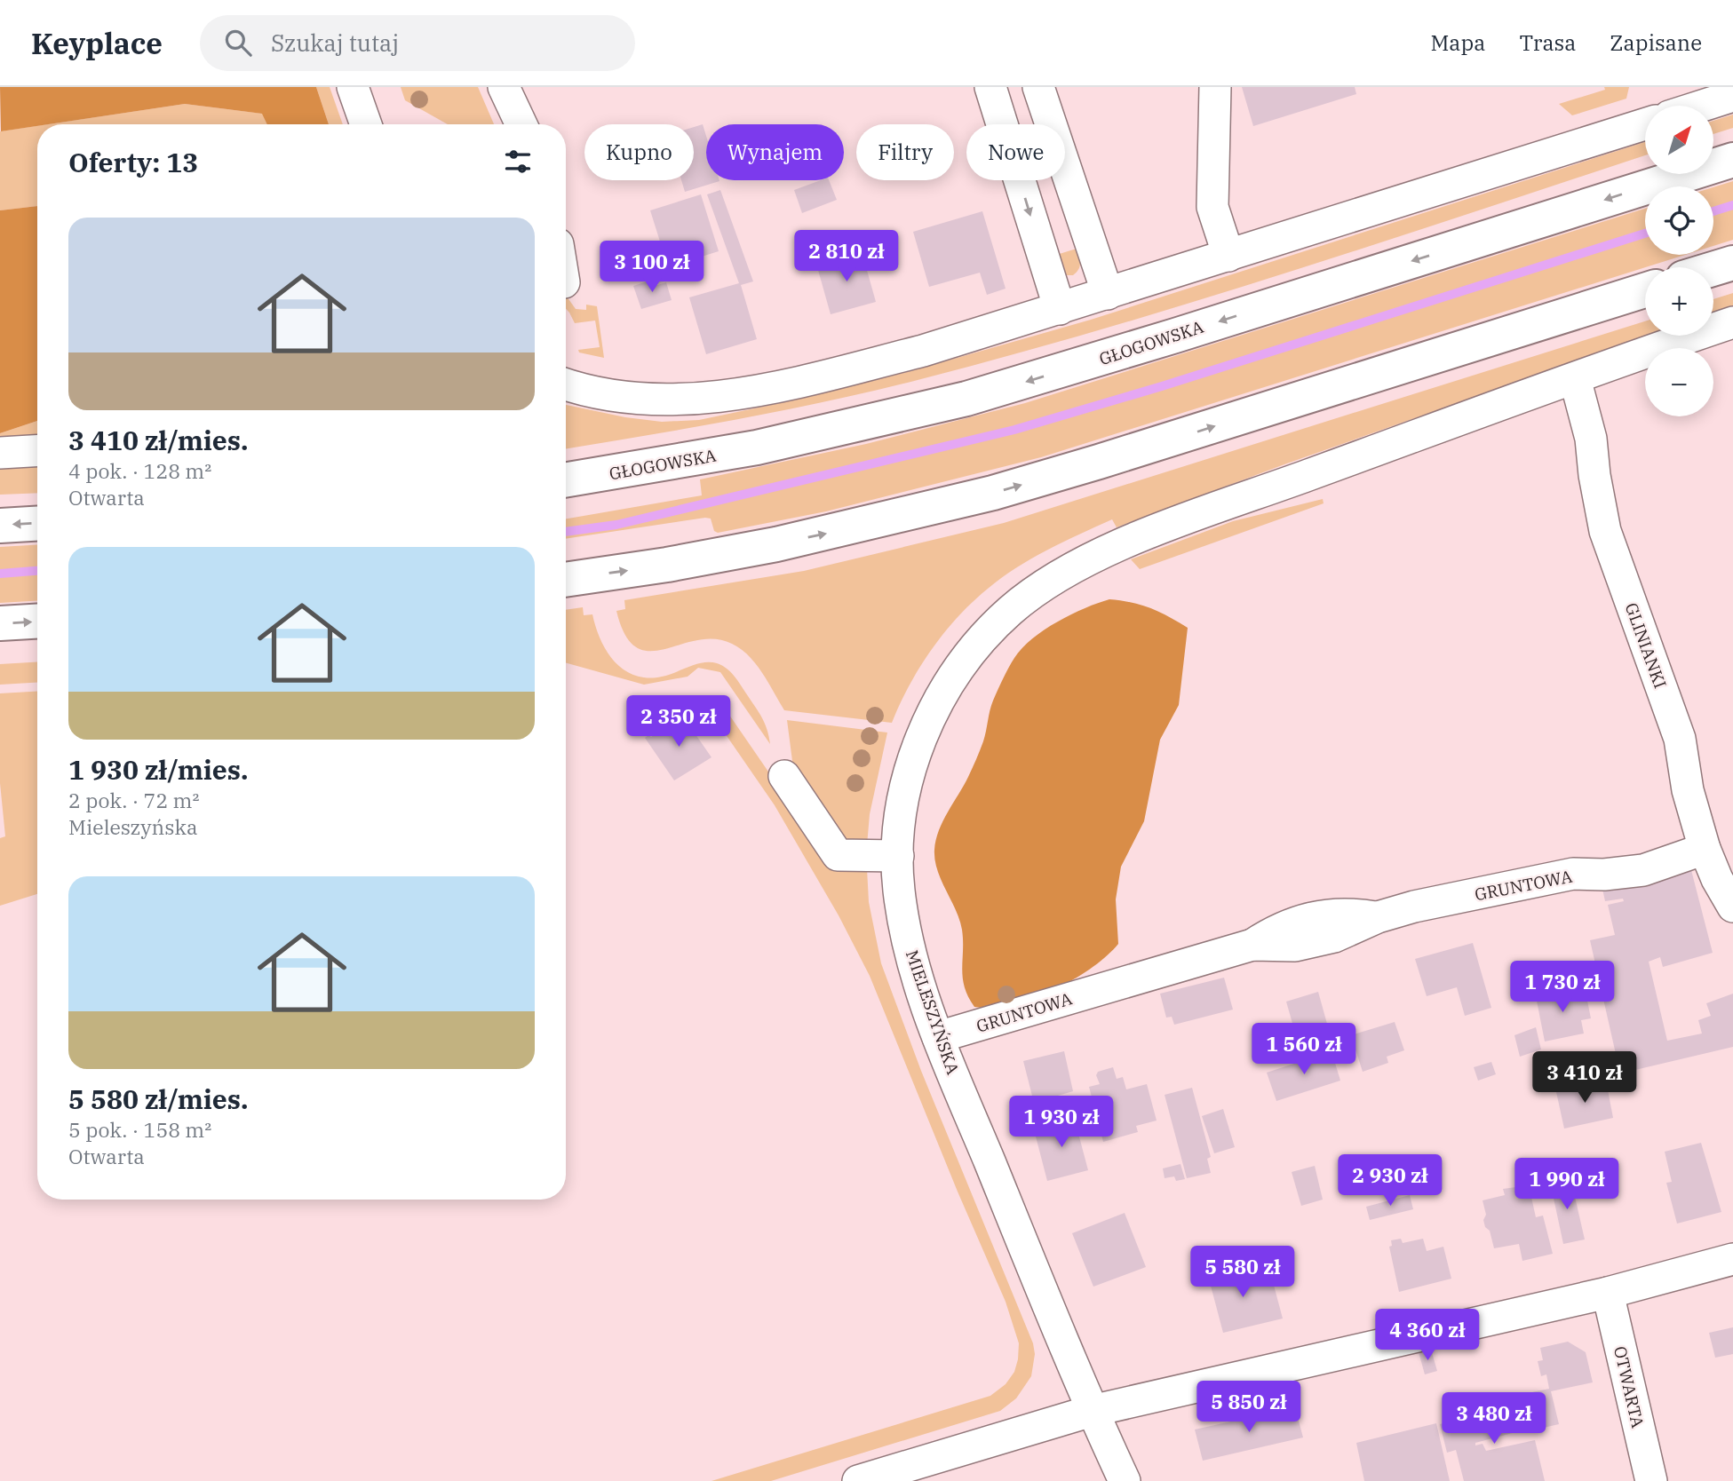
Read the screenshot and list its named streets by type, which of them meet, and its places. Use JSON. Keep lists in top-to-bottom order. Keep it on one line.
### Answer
{"streets":{"main road":["GŁOGOWSKA"],"street":["GLINIANKI","GRUNTOWA","MIELESZYŃSKA","OTWARTA"]},"crossings":[["GLINIANKI","GRUNTOWA"],["GLINIANKI","MIELESZYŃSKA"],["GRUNTOWA","MIELESZYŃSKA"]],"north":"top right","page":{"header":"Keyplace","search":"Szukaj tutaj","nav":["Mapa","Trasa","Zapisane"],"map_buttons":["+","−"],"chip":["Kupno","Wynajem","Filtry","Nowe"],"heading":"Oferty: 13","list":[{"name":"3 410 zł/mies.","note":"4 pok. · 128 m² · Otwarta"},{"name":"1 930 zł/mies.","note":"2 pok. · 72 m² · Mieleszyńska"},{"name":"5 580 zł/mies.","note":"5 pok. · 158 m² · Otwarta"}],"price":["2 810 zł","3 100 zł","2 350 zł","1 730 zł","1 560 zł","3 410 zł","1 930 zł","2 930 zł","1 990 zł","5 580 zł","4 360 zł","5 850 zł","3 480 zł"]}}
